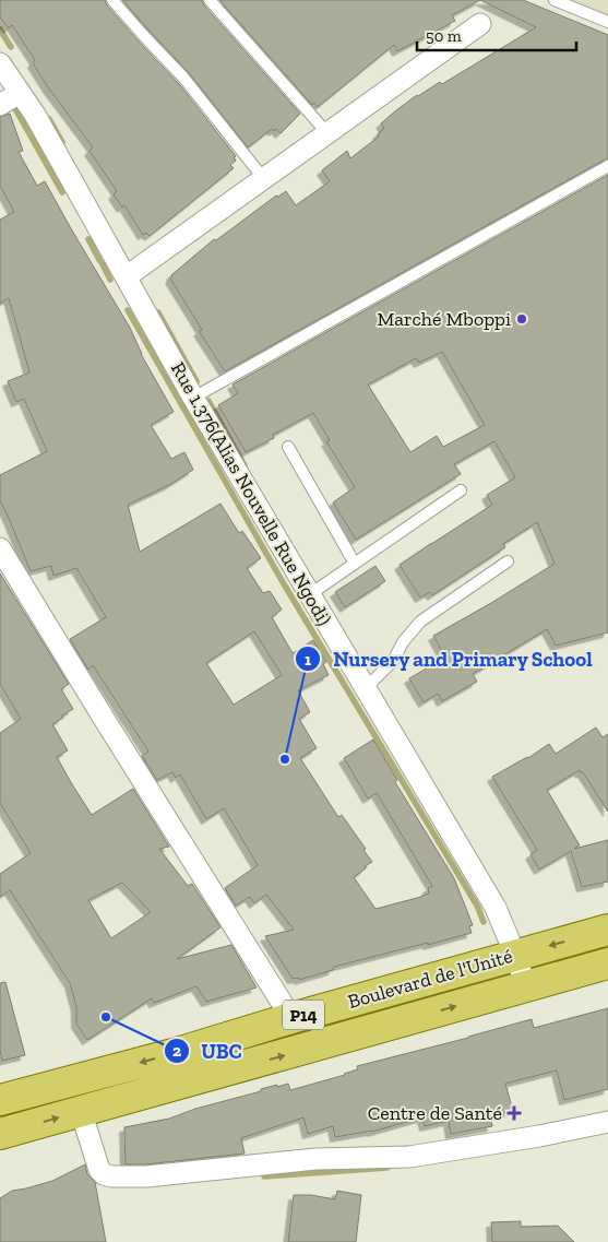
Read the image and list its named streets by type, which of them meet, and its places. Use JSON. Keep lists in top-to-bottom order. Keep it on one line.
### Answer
{"streets":{"main road":["Boulevard de l'Unité","P14"],"street":["Rue 1.376(Alias Nouvelle Rue Ngodi)"]},"crossings":[["Rue 1.376(Alias Nouvelle Rue Ngodi)","Boulevard de l'Unité"]],"places":{"other":["Marché Mboppi","Nursery and Primary School","UBC"],"health":["Centre de Santé"]},"scale_bar":"50 m"}
